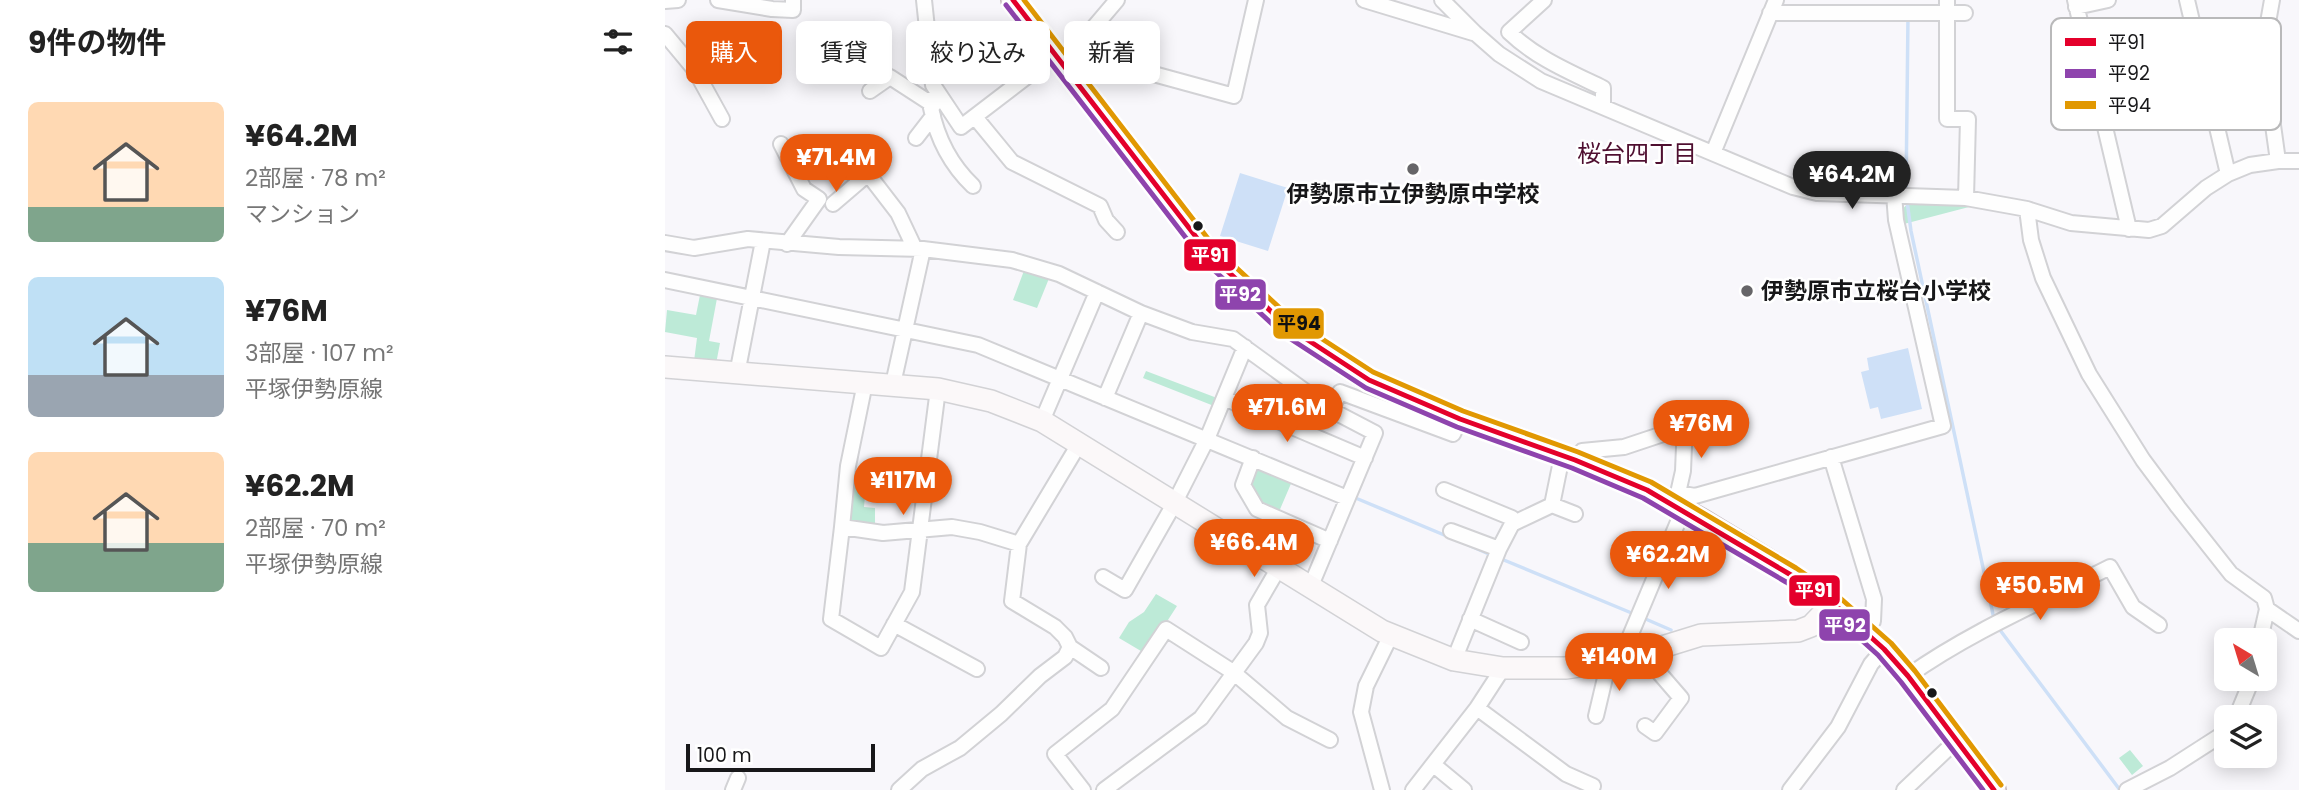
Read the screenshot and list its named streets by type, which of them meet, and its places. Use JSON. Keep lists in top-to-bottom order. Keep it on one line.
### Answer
{"districts":["桜台四丁目"],"places":["伊勢原市立伊勢原中学校","伊勢原市立桜台小学校"],"lines":["transit line 平91","transit line 平94","transit line 平92"],"legend":["平91","平92","平94"],"scale_bar":"100 m","north":"top left","page":{"heading":"9件の物件","chip":["購入","賃貸","絞り込み","新着"],"list":[{"name":"¥64.2M","note":"2部屋 · 78 m² · マンション"},{"name":"¥76M","note":"3部屋 · 107 m² · 平塚伊勢原線"},{"name":"¥62.2M","note":"2部屋 · 70 m² · 平塚伊勢原線"}],"price":["¥71.4M","¥64.2M","¥71.6M","¥76M","¥117M","¥66.4M","¥62.2M","¥50.5M","¥140M"],"scale":"100 m"}}
